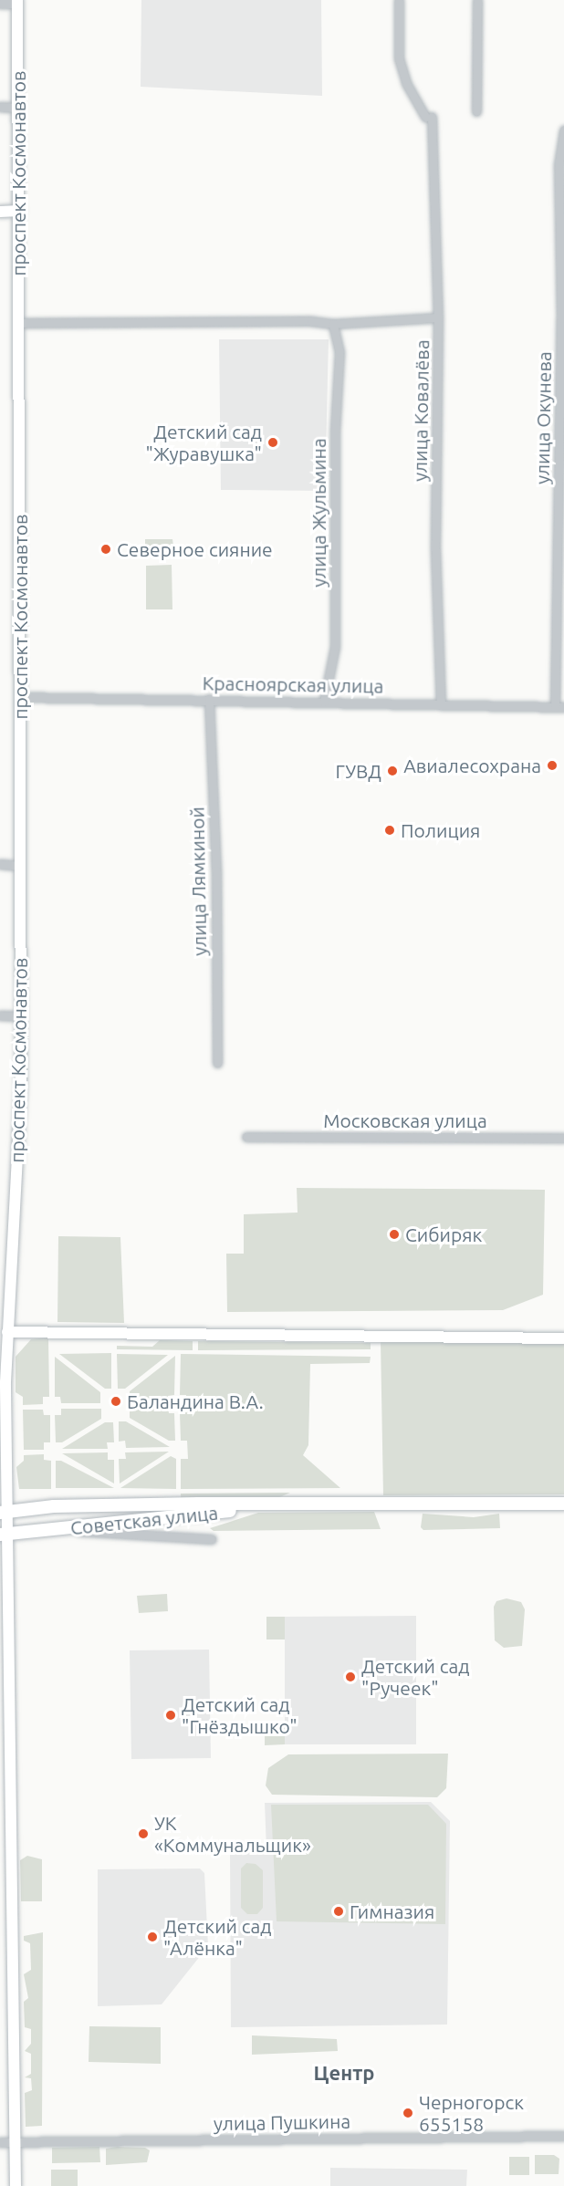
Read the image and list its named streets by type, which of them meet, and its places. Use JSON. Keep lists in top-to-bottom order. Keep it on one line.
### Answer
{"streets":{"main road":["проспект Космонавтов","Советская улица"],"street":["улица Ковалёва","улица Окунева","улица Жульмина","Красноярская улица","улица Лямкиной","Московская улица","улица Пушкина"]},"crossings":[["проспект Космонавтов","Красноярская улица"],["проспект Космонавтов","Советская улица"],["проспект Космонавтов","улица Пушкина"],["улица Ковалёва","Красноярская улица"],["улица Окунева","Красноярская улица"],["улица Жульмина","Красноярская улица"],["Красноярская улица","улица Лямкиной"]],"districts":["Центр"],"places":["Детский сад \"Журавушка\"","Северное сияние","Авиалесохрана","ГУВД","Полиция","Сибиряк","Баландина В.А.","Детский сад \"Ручеек\"","Детский сад \"Гнёздышко\"","УК «Коммунальщик»","Гимназия","Детский сад \"Алёнка\"","Черногорск 655158"]}
